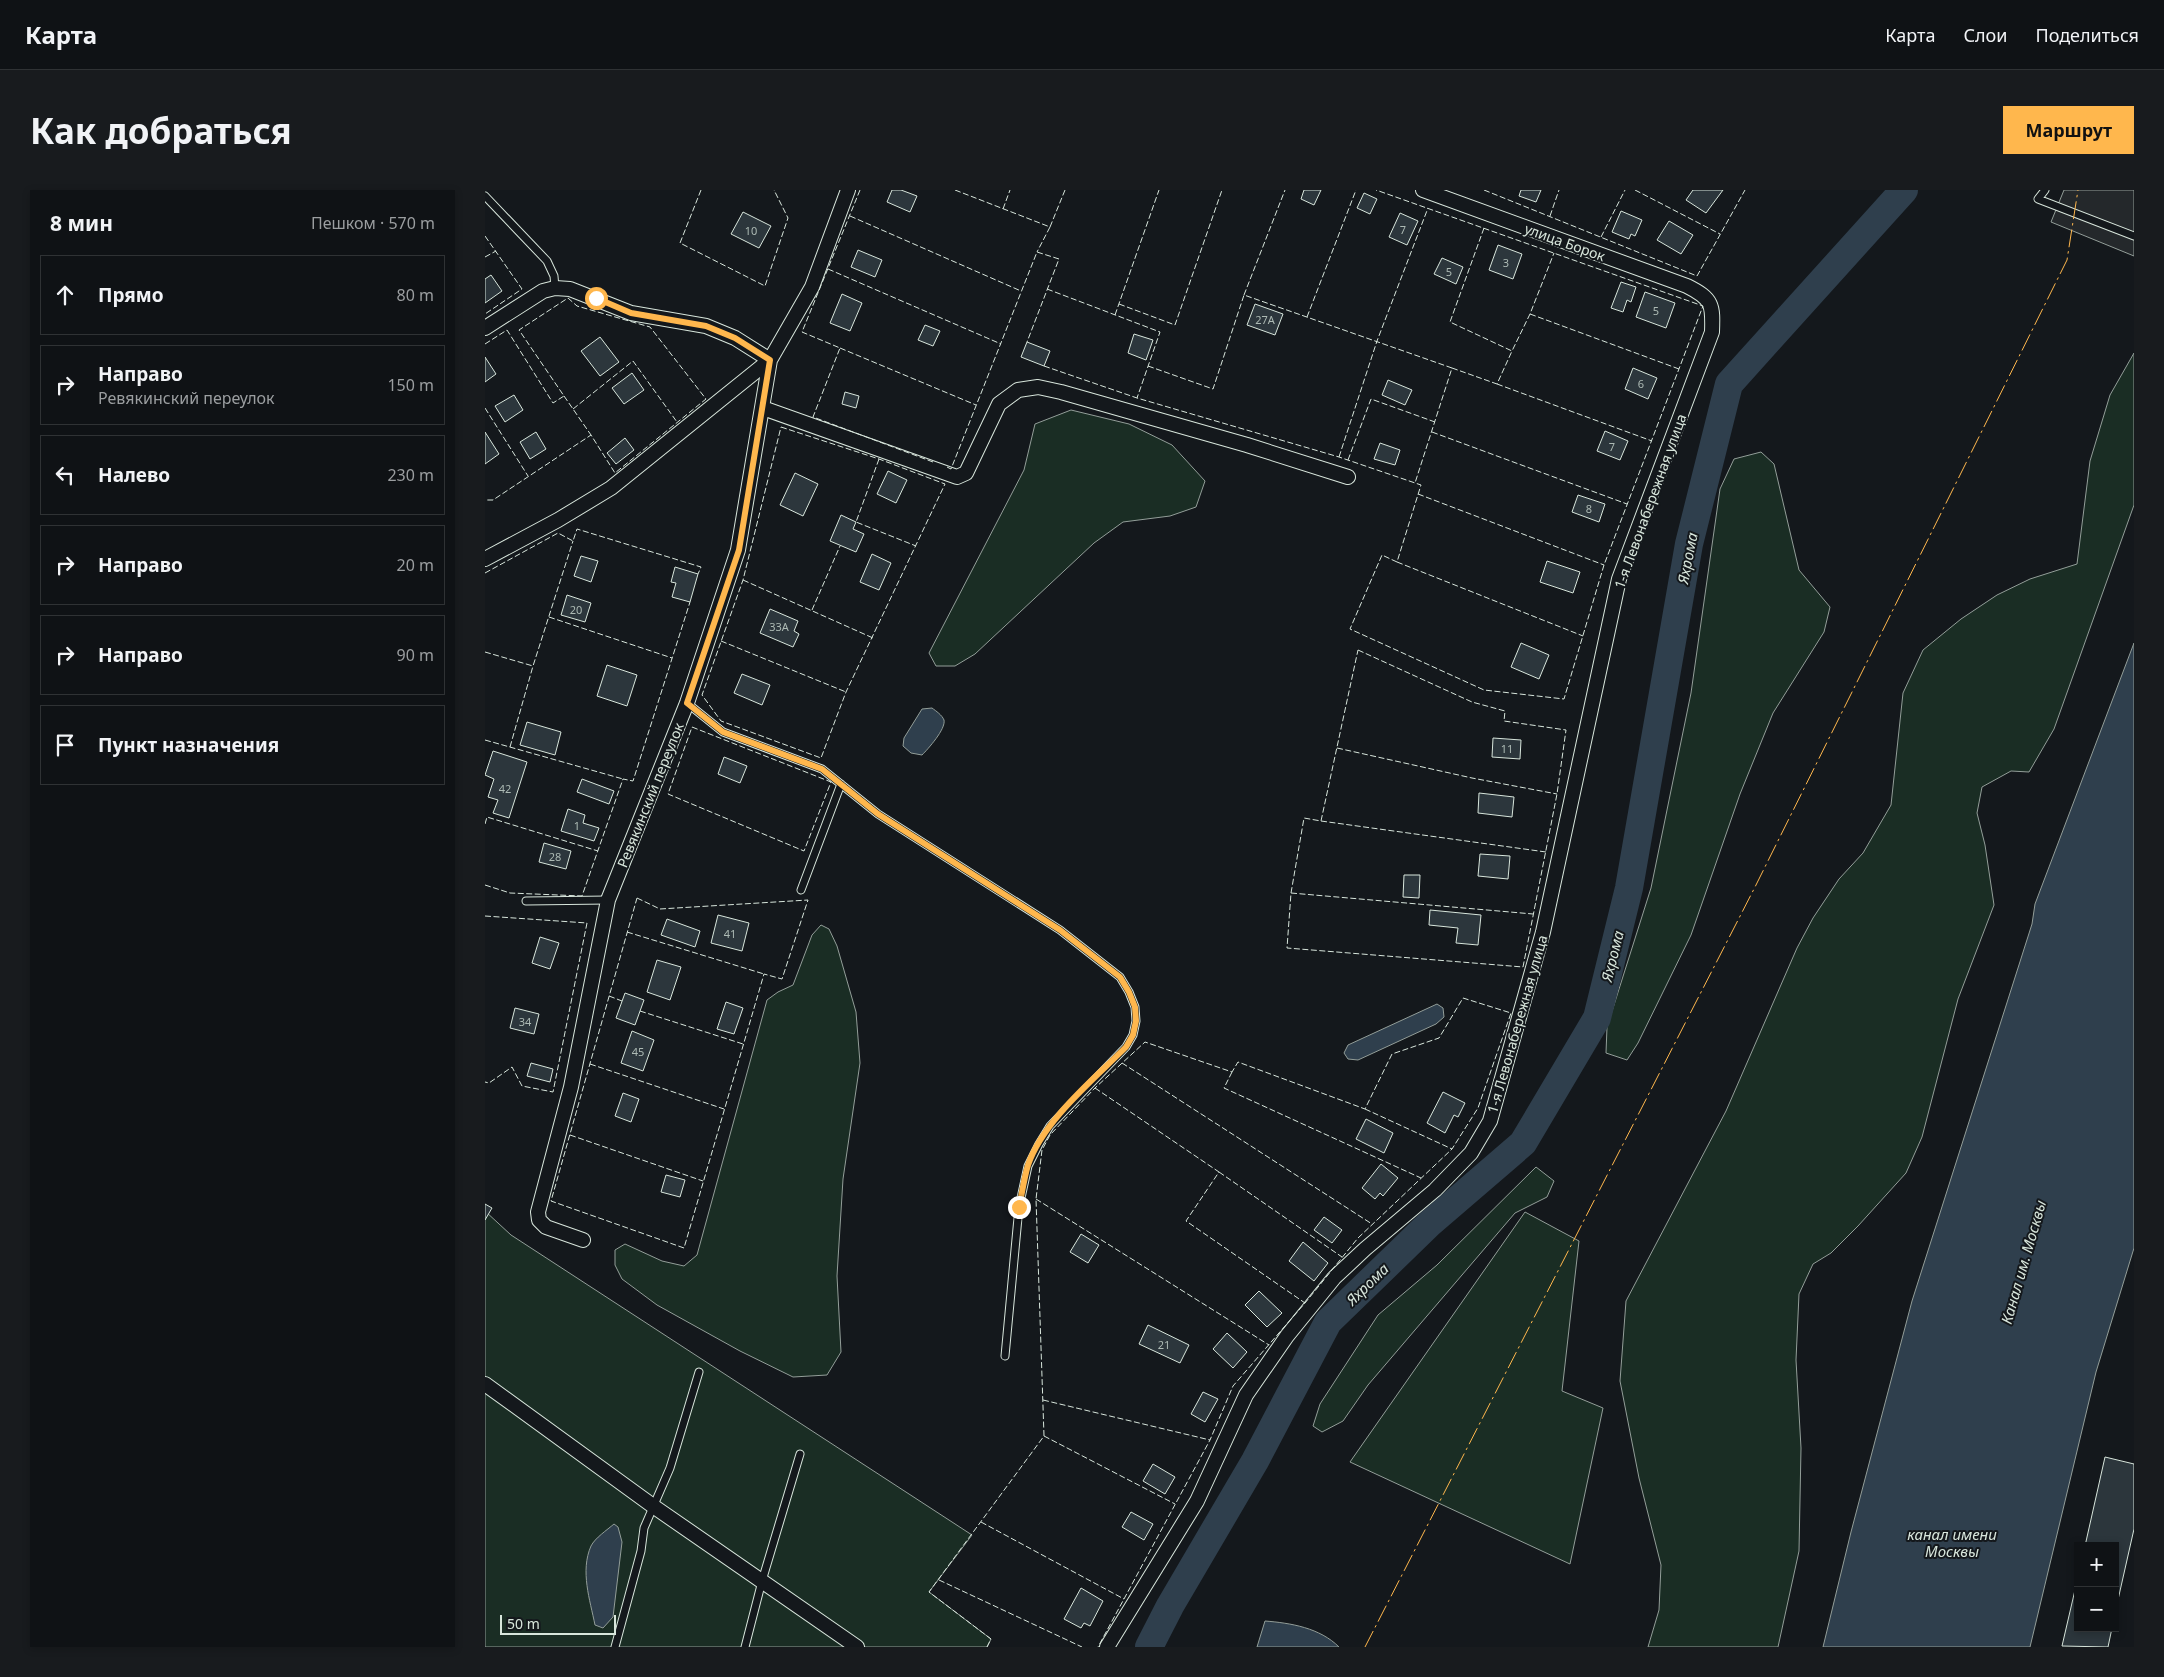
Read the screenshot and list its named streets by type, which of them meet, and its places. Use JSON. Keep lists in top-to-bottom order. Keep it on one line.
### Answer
{"streets":{"street":["улица Борок","1-я Левонабережная улица","Ревякинский переулок"]},"crossings":[["улица Борок","1-я Левонабережная улица"]],"water":["Яхрома","Канал им. Москвы","канал имени Москвы"],"house_numbers":["7","10","3","5","5","27А","6","7","8","20","33А","11","42","1","28","41","34","45","21"],"scale_bar":"50 m","page":{"header":"Карта","nav":["Карта","Слои","Поделиться"],"buttons":"Маршрут","title":"Как добраться","heading":["8 мин","Пешком · 570 m"],"list":[["Прямо","80 m"],["Направо","Ревякинский переулок","150 m"],["Налево","230 m"],["Направо","20 m"],["Направо","90 m"],"Пункт назначения"],"map_buttons":["+","−"],"scale":"50 m"}}
